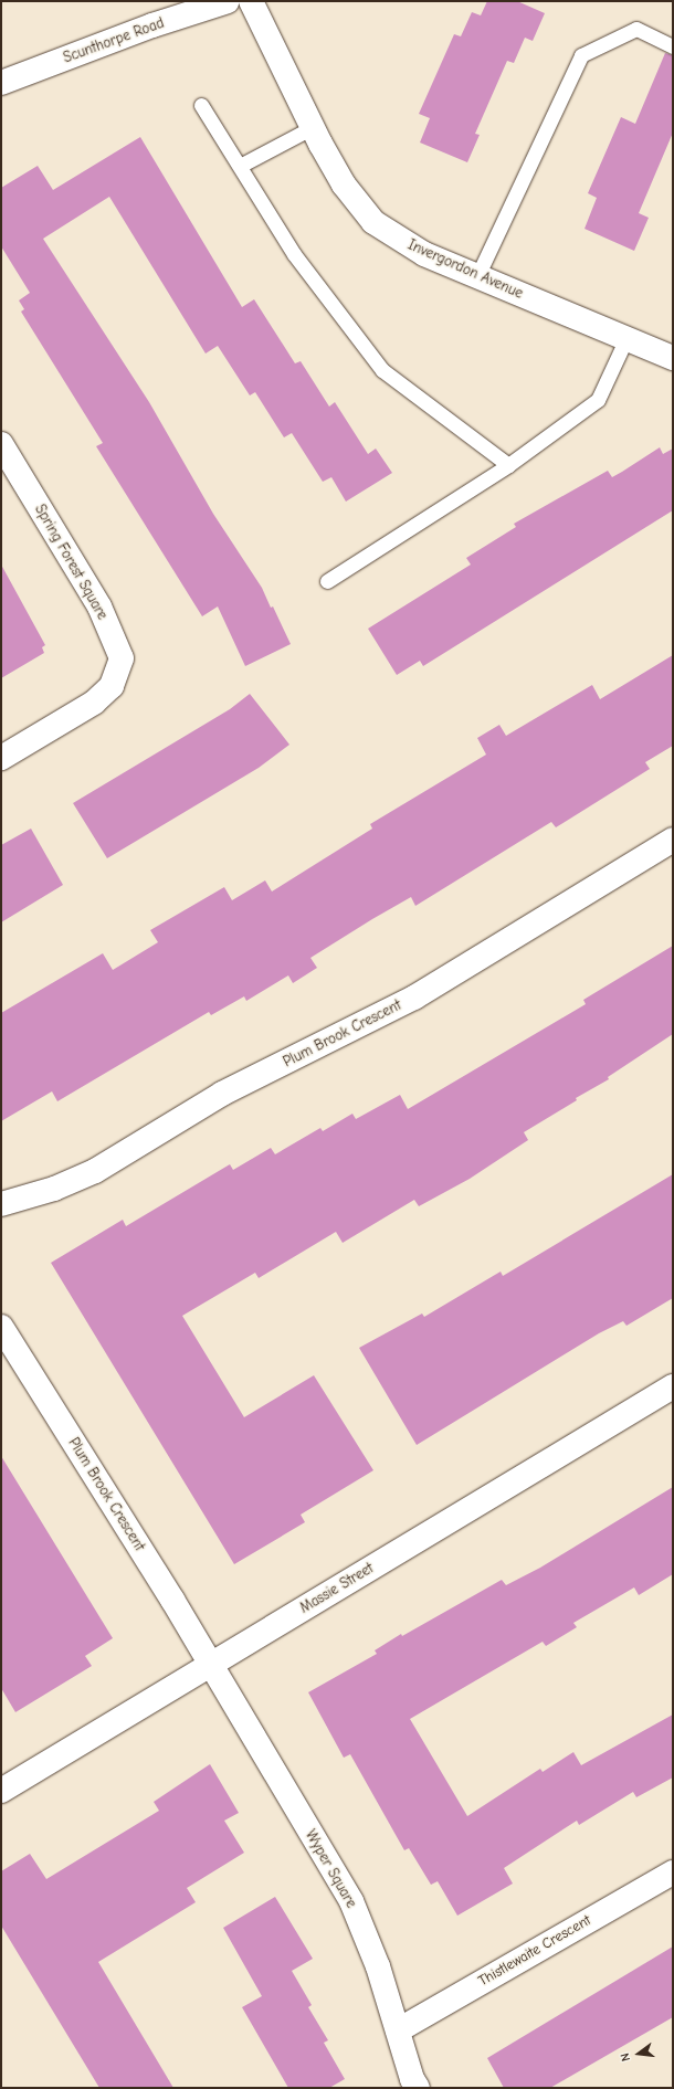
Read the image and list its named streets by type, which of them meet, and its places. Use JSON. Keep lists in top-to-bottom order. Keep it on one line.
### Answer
{"streets":{"street":["Scunthorpe Road","Invergordon Avenue","Spring Forest Square","Plum Brook Crescent","Massie Street","Wyper Square","Thistlewaite Crescent"]},"crossings":[["Plum Brook Crescent","Massie Street"],["Plum Brook Crescent","Wyper Square"],["Massie Street","Wyper Square"],["Wyper Square","Thistlewaite Crescent"]],"north":"left"}
